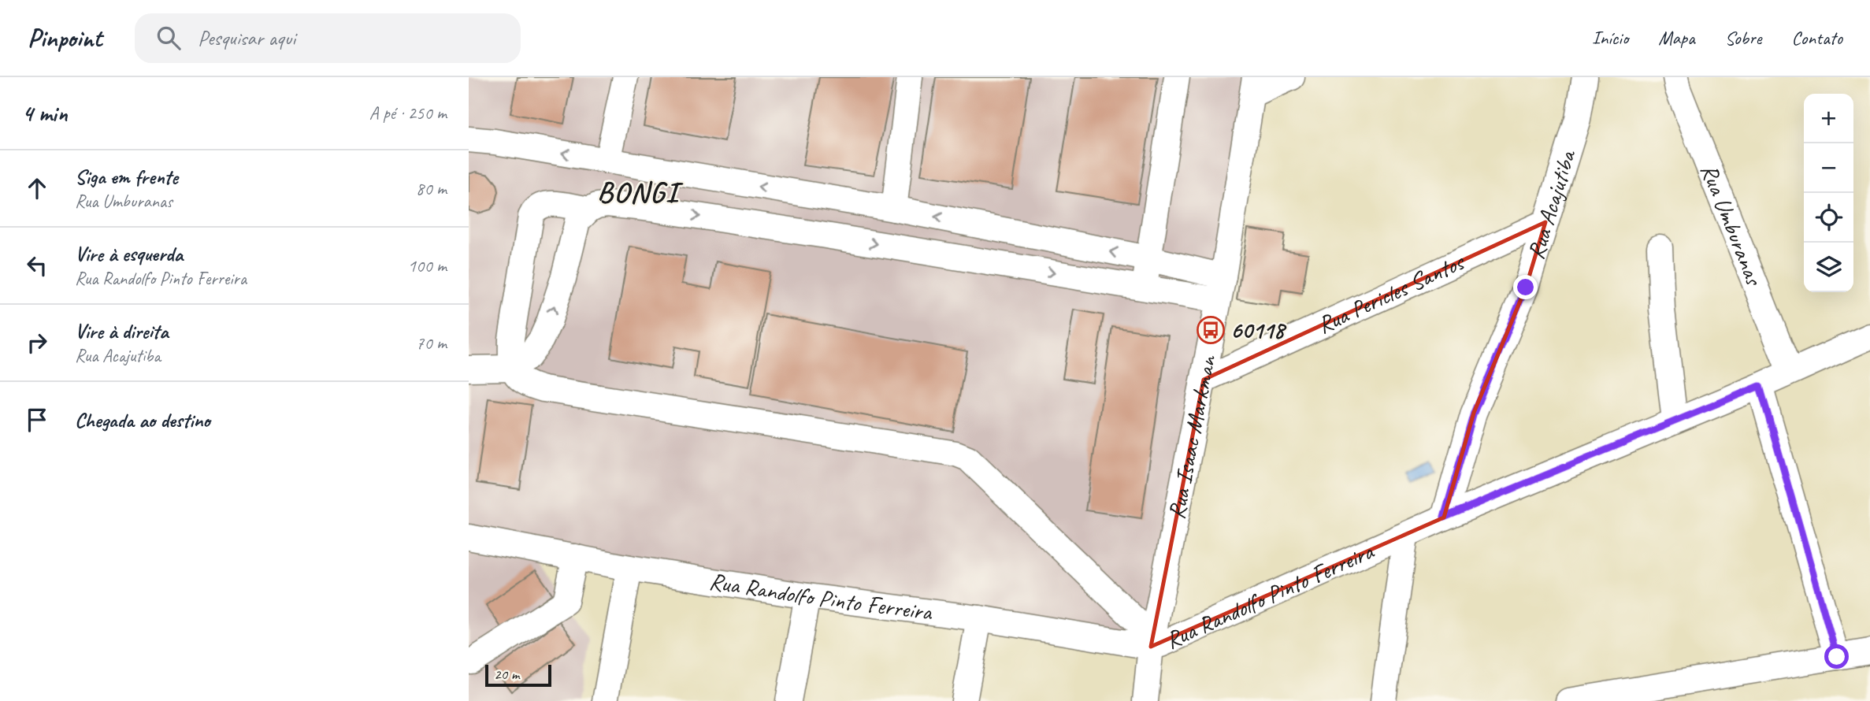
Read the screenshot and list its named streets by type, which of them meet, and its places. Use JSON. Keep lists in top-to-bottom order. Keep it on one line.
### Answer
{"streets":{"street":["Rua Acajutiba","Rua Umburanas","Rua Pericles Santos","Rua Isaac Markman","Rua Randolfo Pinto Ferreira"]},"crossings":[["Rua Acajutiba","Rua Pericles Santos"],["Rua Acajutiba","Rua Randolfo Pinto Ferreira"],["Rua Umburanas","Rua Randolfo Pinto Ferreira"],["Rua Pericles Santos","Rua Isaac Markman"],["Rua Isaac Markman","Rua Randolfo Pinto Ferreira"]],"districts":["BONGI"],"places":{"bus stop":["60118"]},"scale_bar":"20 m","page":{"header":"Pinpoint","search":"Pesquisar aqui","nav":["Início","Mapa","Sobre","Contato"],"heading":["4 min","A pé · 250 m"],"map_buttons":["+","−"],"list":[["Siga em frente","Rua Umburanas","80 m"],["Vire à esquerda","Rua Randolfo Pinto Ferreira","100 m"],["Vire à direita","Rua Acajutiba","70 m"],"Chegada ao destino"],"scale":"20 m"}}
